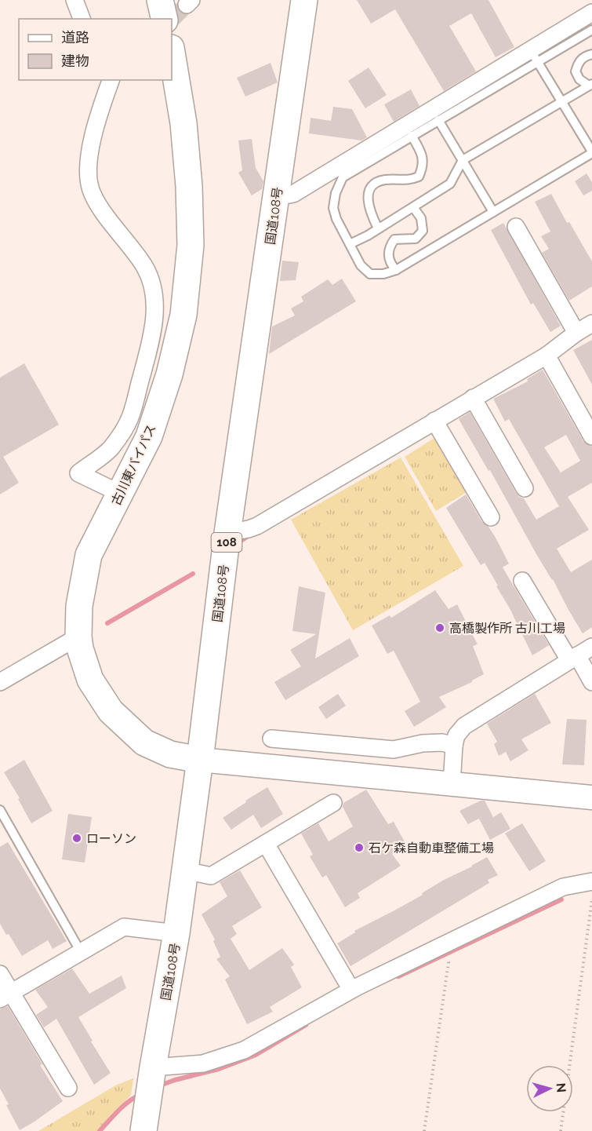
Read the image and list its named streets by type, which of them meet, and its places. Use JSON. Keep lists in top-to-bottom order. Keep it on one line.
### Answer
{"streets":{"highway":["国道108号","古川東バイパス","108"]},"crossings":[["国道108号","古川東バイパス"]],"places":["高橋製作所 古川工場","ローソン","石ケ森自動車整備工場"],"legend":["道路","建物"],"north":"right"}
